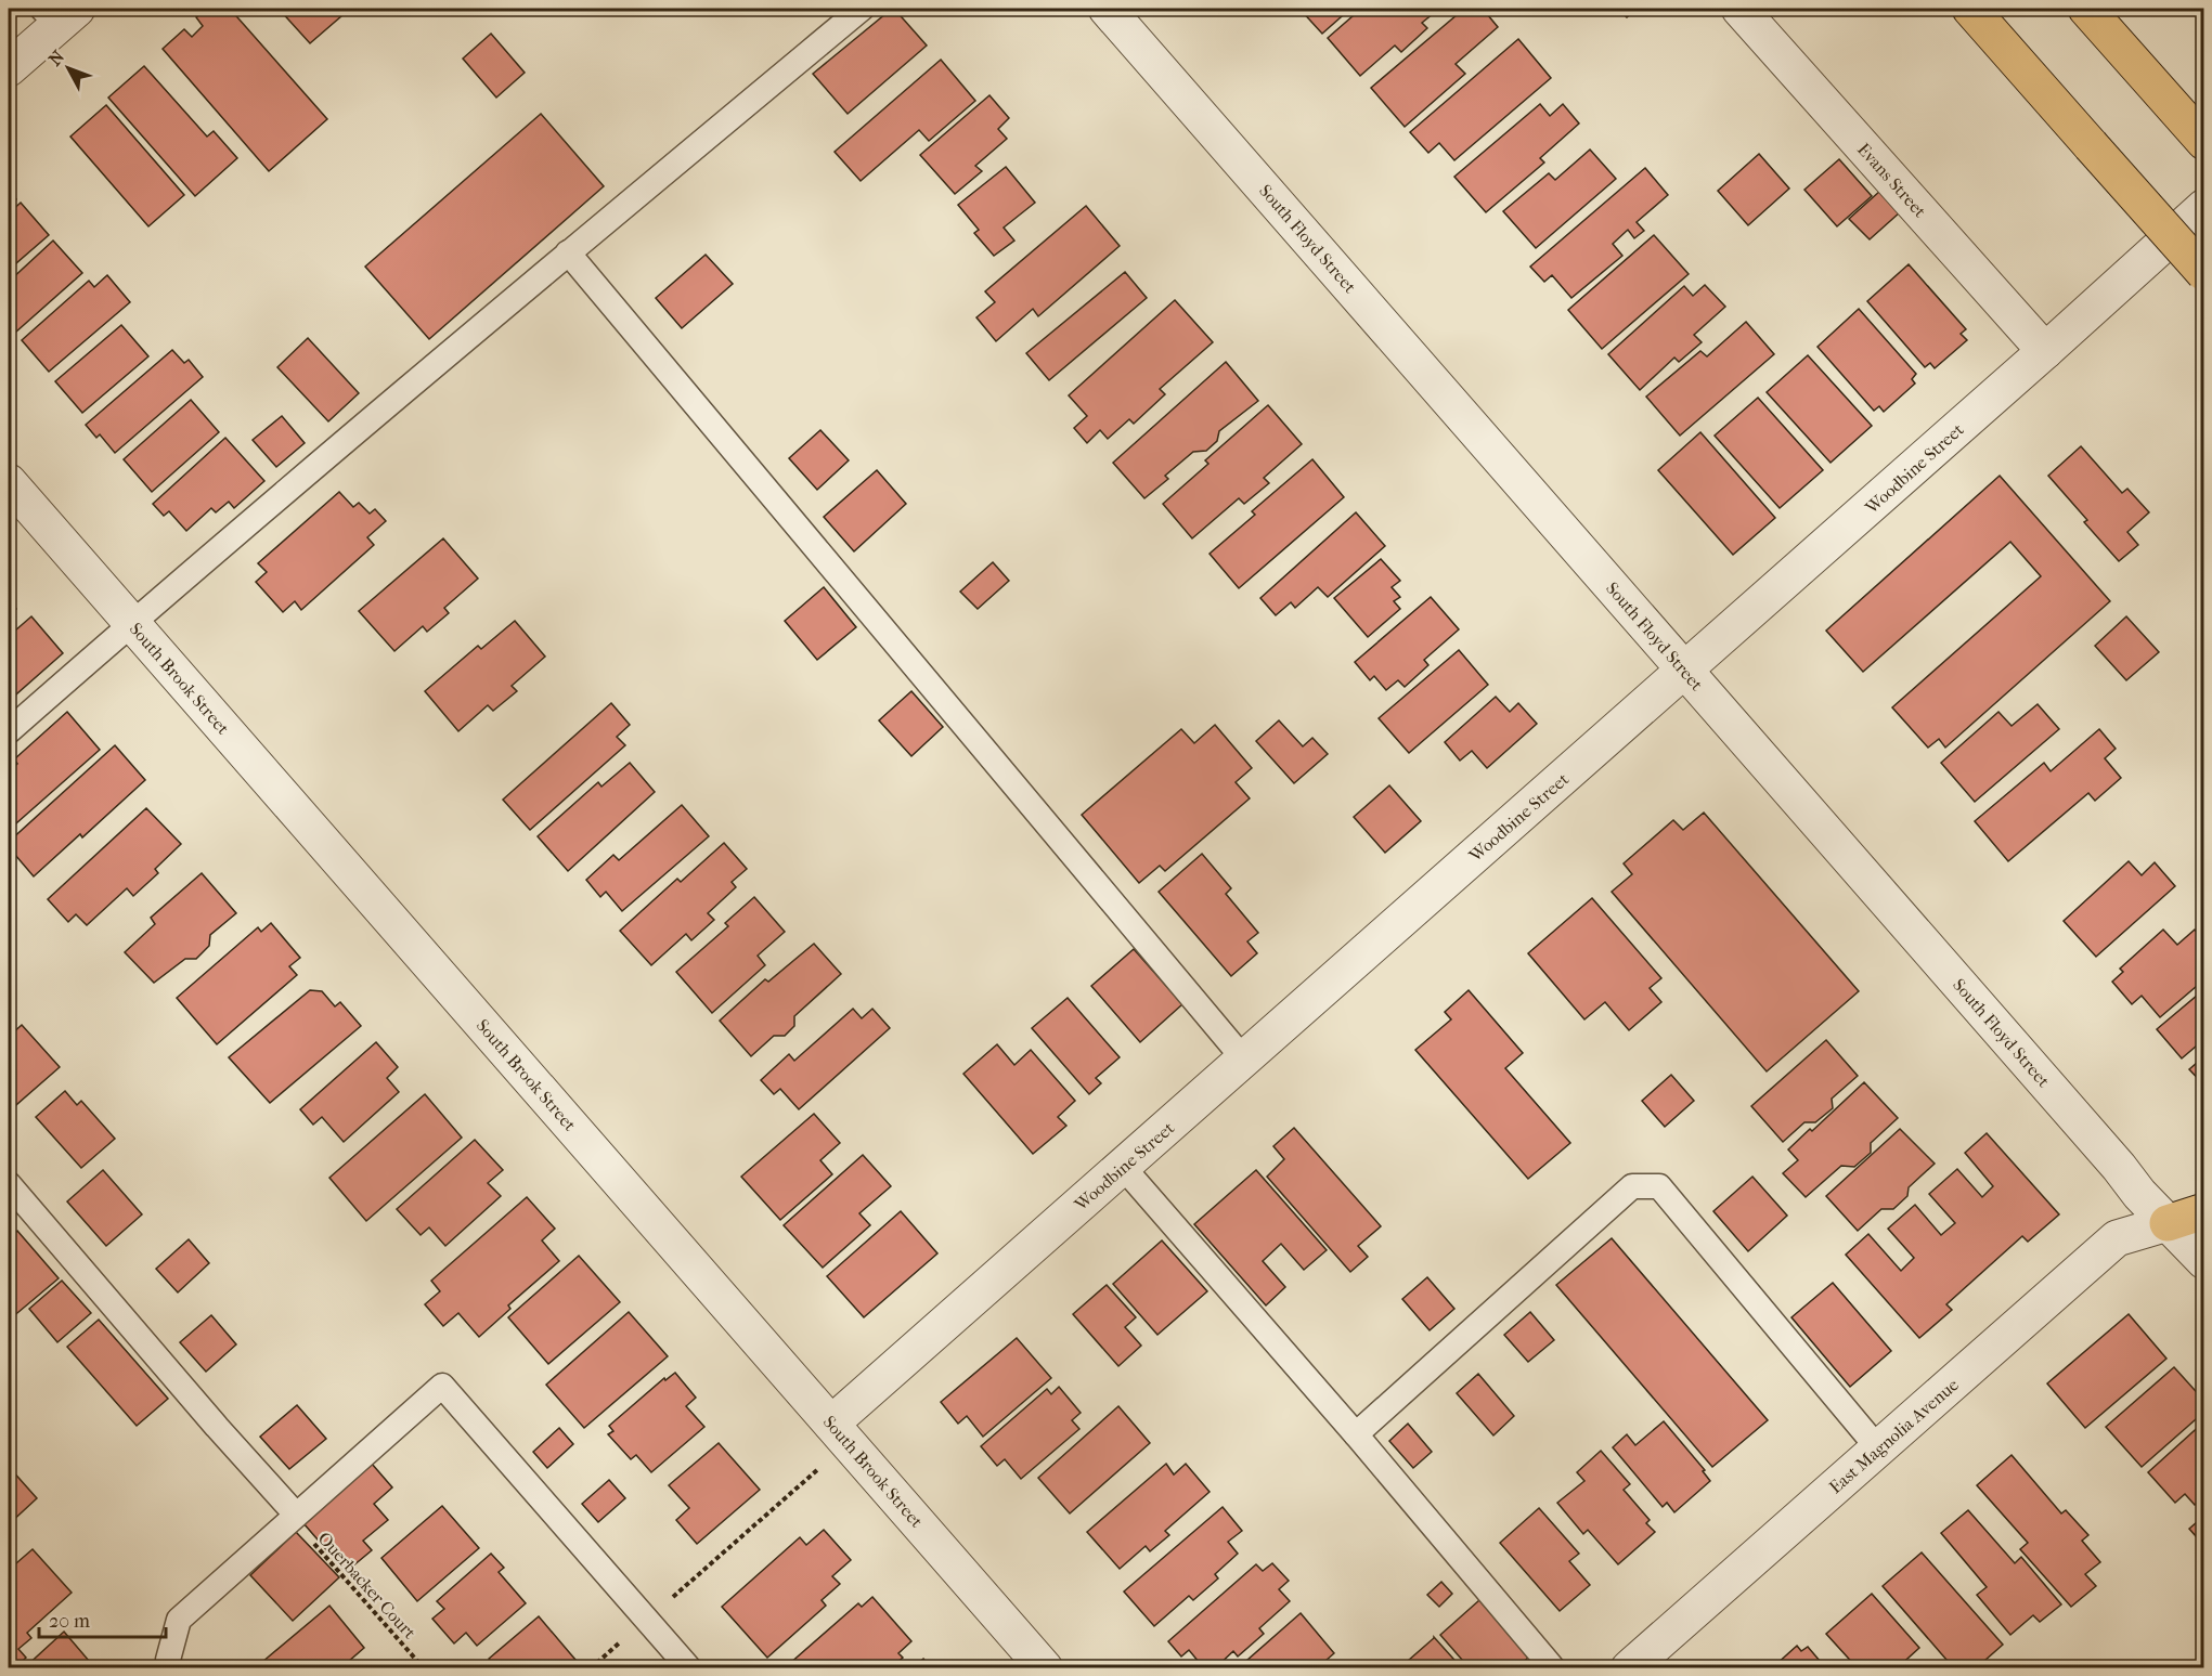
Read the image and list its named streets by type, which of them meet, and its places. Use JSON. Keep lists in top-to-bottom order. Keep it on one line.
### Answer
{"streets":{"street":["Evans Street","South Floyd Street","Woodbine Street","South Brook Street","East Magnolia Avenue"],"path":["Ouerbacker Court"]},"crossings":[["Evans Street","Woodbine Street"],["South Floyd Street","Woodbine Street"],["South Floyd Street","East Magnolia Avenue"],["Woodbine Street","South Brook Street"]],"scale_bar":"20 m","north":"top left"}
